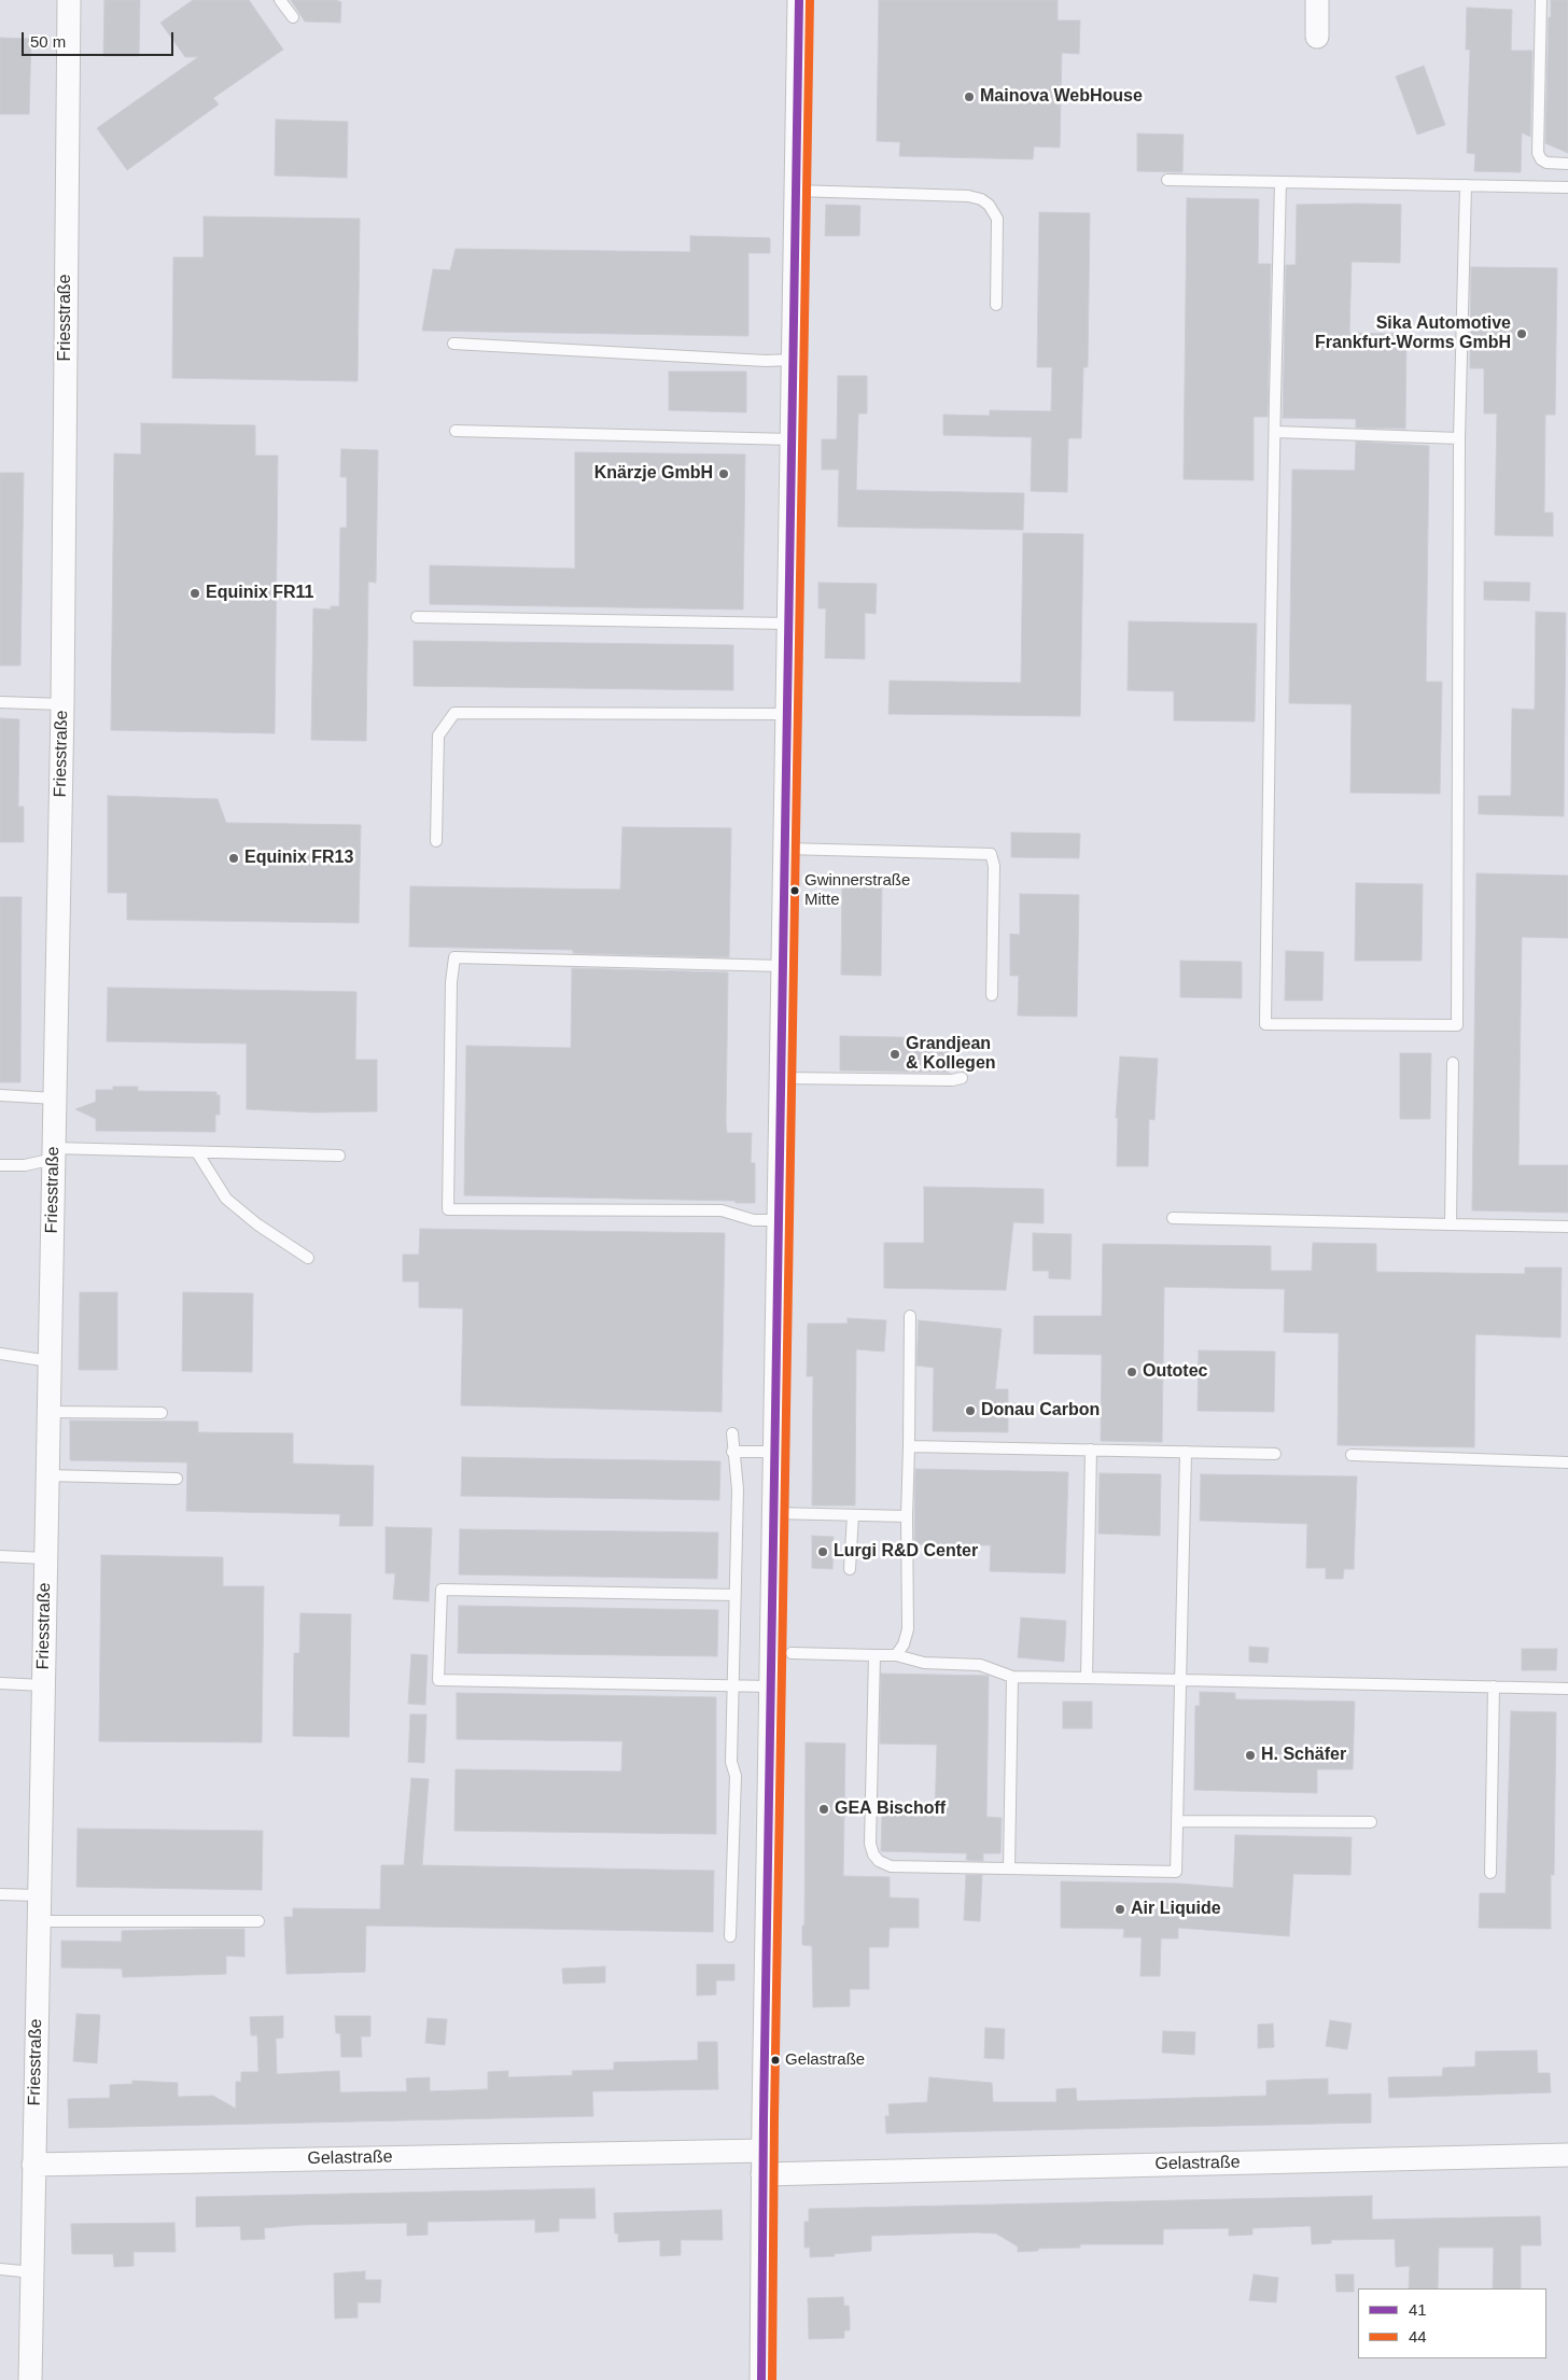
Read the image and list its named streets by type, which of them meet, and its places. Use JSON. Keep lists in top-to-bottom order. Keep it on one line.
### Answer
{"streets":{"street":["Friesstraße","Gelastraße"]},"crossings":[["Friesstraße","Gelastraße"]],"places":["Mainova WebHouse","Sika Automotive Frankfurt-Worms GmbH","Knärzje GmbH","Equinix FR11","Equinix FR13","Gwinnerstraße Mitte","Grandjean & Kollegen","Outotec","Donau Carbon","Lurgi R&D Center","H. Schäfer","GEA Bischoff","Air Liquide","Gelastraße"],"lines":["transit line 41","transit line 44"],"legend":["41","44"],"scale_bar":"50 m"}
